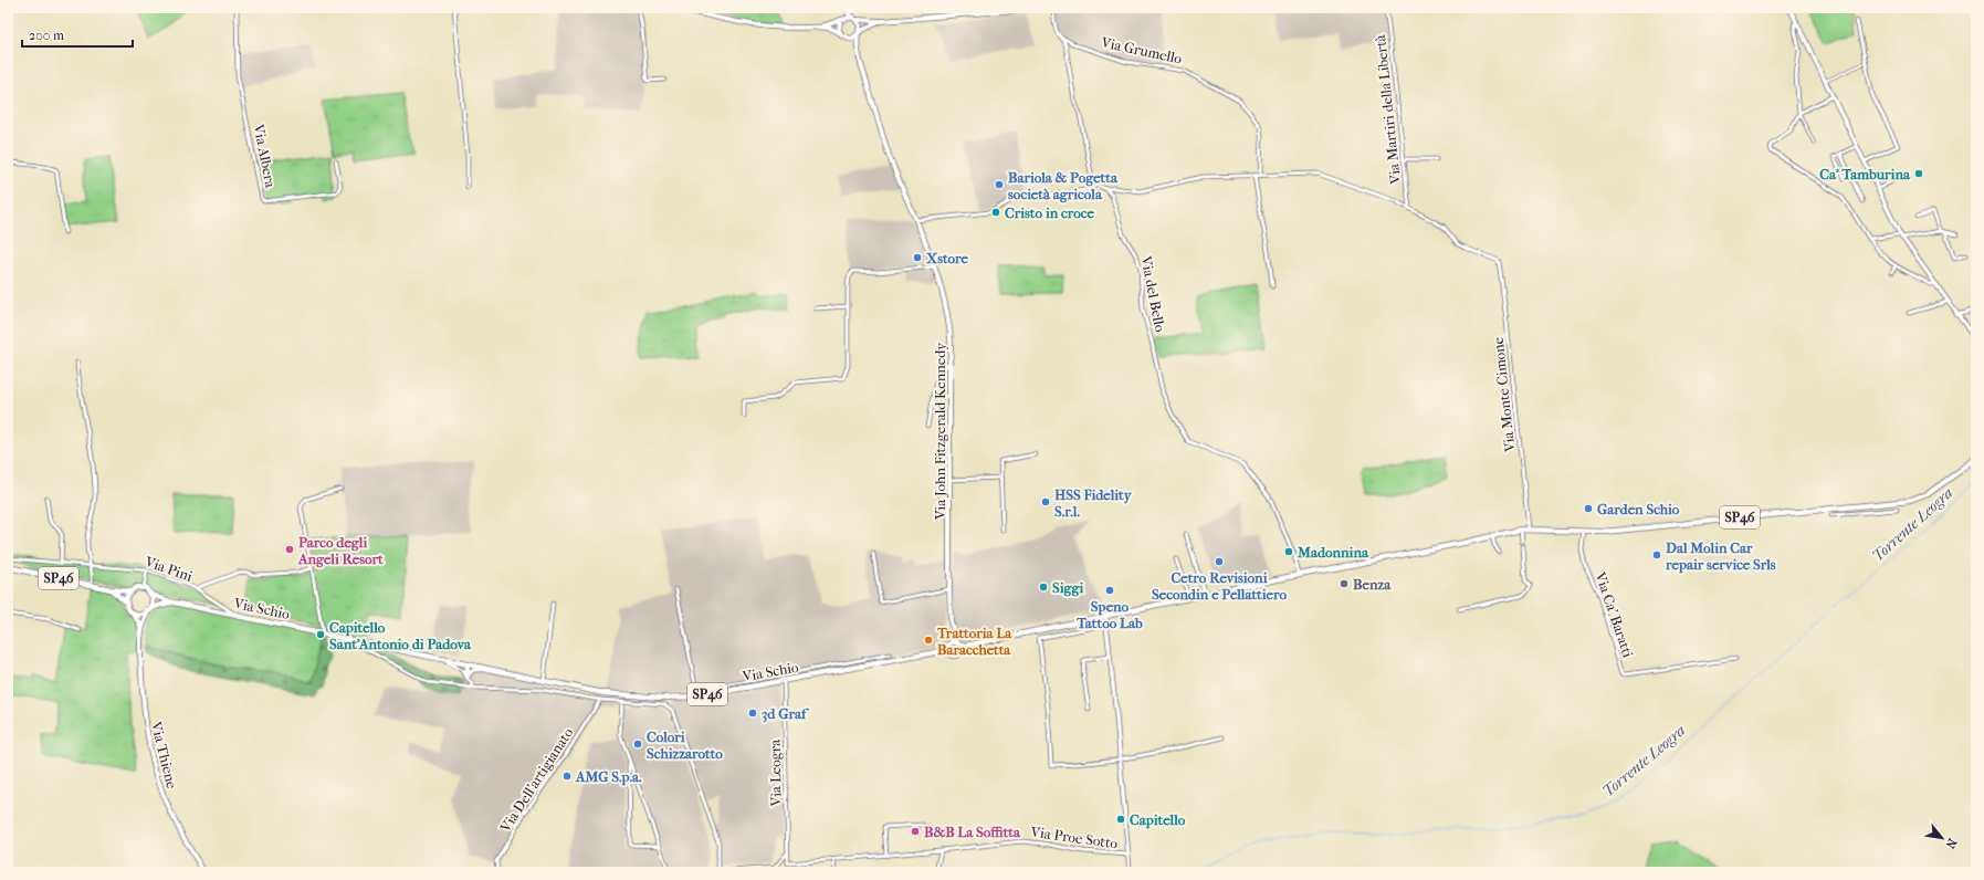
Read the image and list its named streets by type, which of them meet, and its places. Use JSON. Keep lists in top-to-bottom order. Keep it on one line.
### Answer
{"streets":{"main road":["Via John Fitzgerald Kennedy","SP46","Via Schio","Via Thiene"],"street":["Via Grumello","Via Martiri della Libertà","Via Albera","Via del Bello","Via Monte Cimone","Via Pini","Via Ca' Baratti","Via Leogra","Via Dell'artigianato","Via Proe Sotto"]},"crossings":[["Via Martiri della Libertà","Via Monte Cimone"],["Via del Bello","SP46"],["Via Monte Cimone","SP46"],["Via John Fitzgerald Kennedy","SP46"],["Via John Fitzgerald Kennedy","Via Schio"],["SP46","Via Schio"],["SP46","Via Ca' Baratti"],["SP46","Via Thiene"],["Via Pini","Via Schio"],["Via Schio","Via Leogra"],["Via Schio","Via Dell'artigianato"],["Via Leogra","Via Proe Sotto"]],"water":["Torrente Leogra"],"places":["Ca' Tamburina","Bariola & Pogetta società agricola","Cristo in croce","Xstore","HSS Fidelity S.r.l.","Garden Schio","Parco degli Angeli Resort","Madonnina","Dal Molin Car repair service Srls","Cetro Revisioni Secondin e Pellattiero","Benza","Siggi","Speno Tattoo Lab","Capitello Sant'Antonio di Padova","Trattoria La Baracchetta","3d Graf","Colori Schizzarotto","AMG S.p.a.","Capitello","B&B La Soffitta"],"scale_bar":"200 m","north":"bottom right"}
